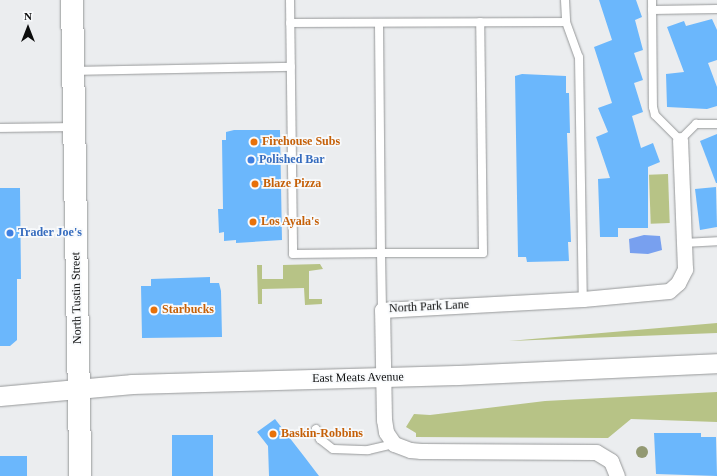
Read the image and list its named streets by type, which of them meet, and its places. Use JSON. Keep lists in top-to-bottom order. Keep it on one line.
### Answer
{"streets":{"main road":["North Tustin Street"],"street":["North Park Lane","East Meats Avenue"]},"crossings":[["North Tustin Street","East Meats Avenue"],["North Park Lane","East Meats Avenue"]],"places":["Firehouse Subs","Polished Bar","Blaze Pizza","Los Ayala's","Trader Joe's","Starbucks","Baskin-Robbins"],"north":"top"}
